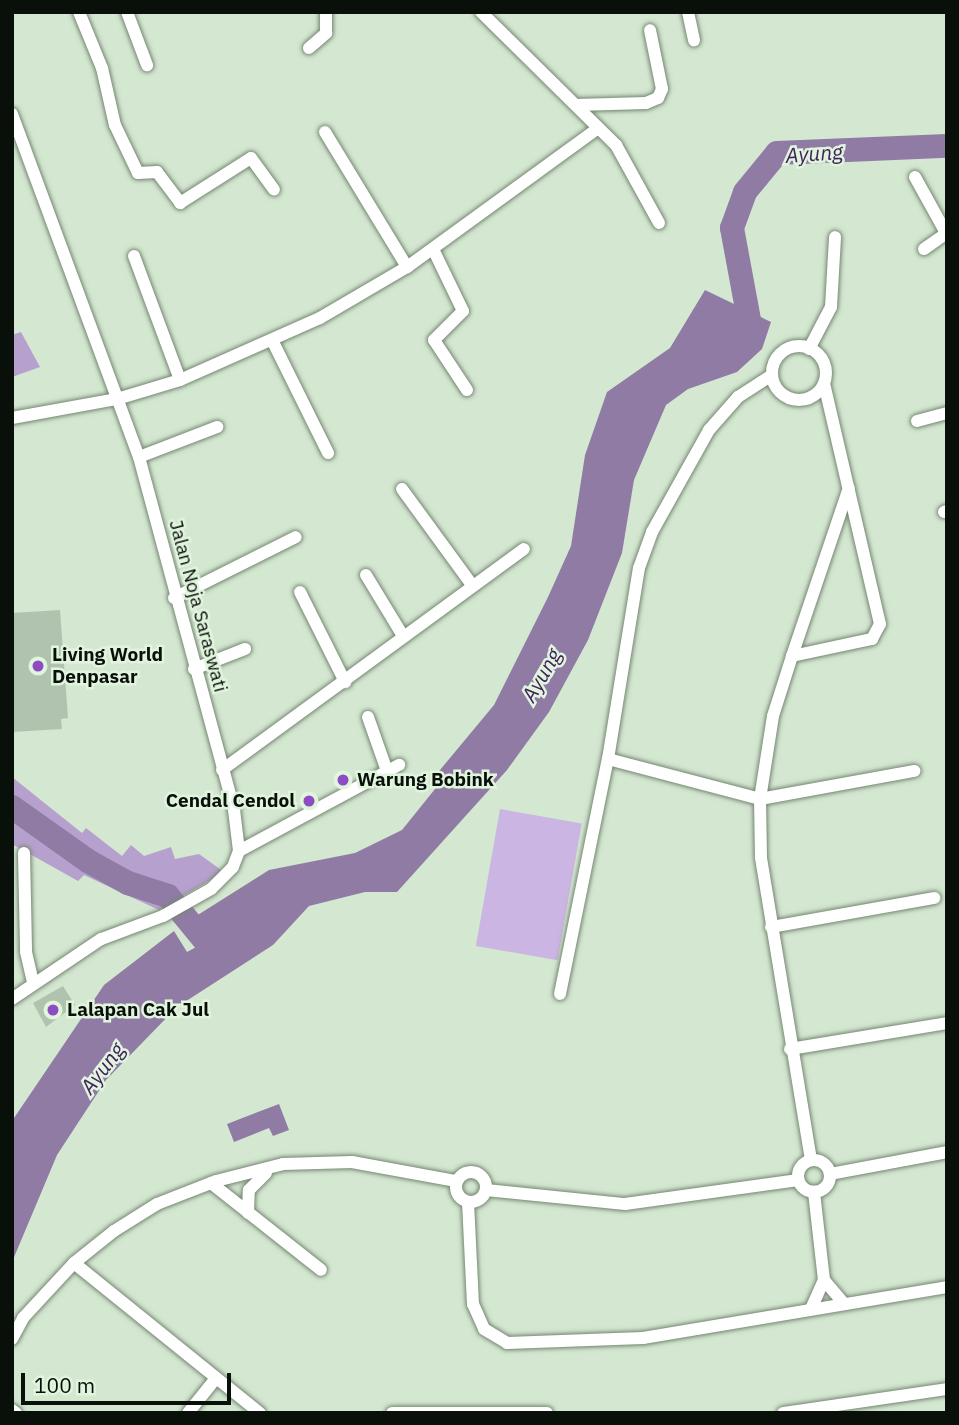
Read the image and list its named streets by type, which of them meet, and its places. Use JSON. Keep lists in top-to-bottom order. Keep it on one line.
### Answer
{"streets":{"street":["Jalan Noja Saraswati"]},"water":["Ayung"],"places":["Living World Denpasar","Warung Bobink","Cendal Cendol","Lalapan Cak Jul"],"scale_bar":"100 m"}
